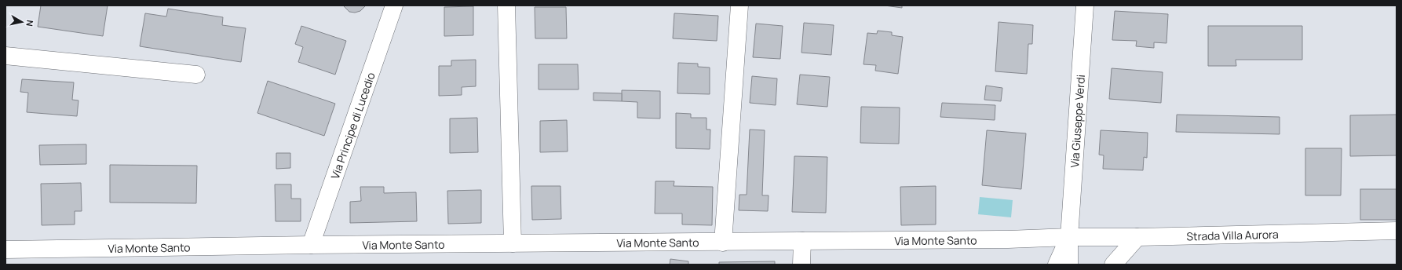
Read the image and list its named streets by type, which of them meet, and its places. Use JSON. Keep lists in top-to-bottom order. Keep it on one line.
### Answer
{"streets":{"street":["Via Giuseppe Verdi","Via Principe di Lucedio","Strada Villa Aurora","Via Monte Santo"]},"crossings":[["Via Giuseppe Verdi","Strada Villa Aurora"],["Via Giuseppe Verdi","Via Monte Santo"],["Via Principe di Lucedio","Via Monte Santo"],["Strada Villa Aurora","Via Monte Santo"]],"north":"right"}
